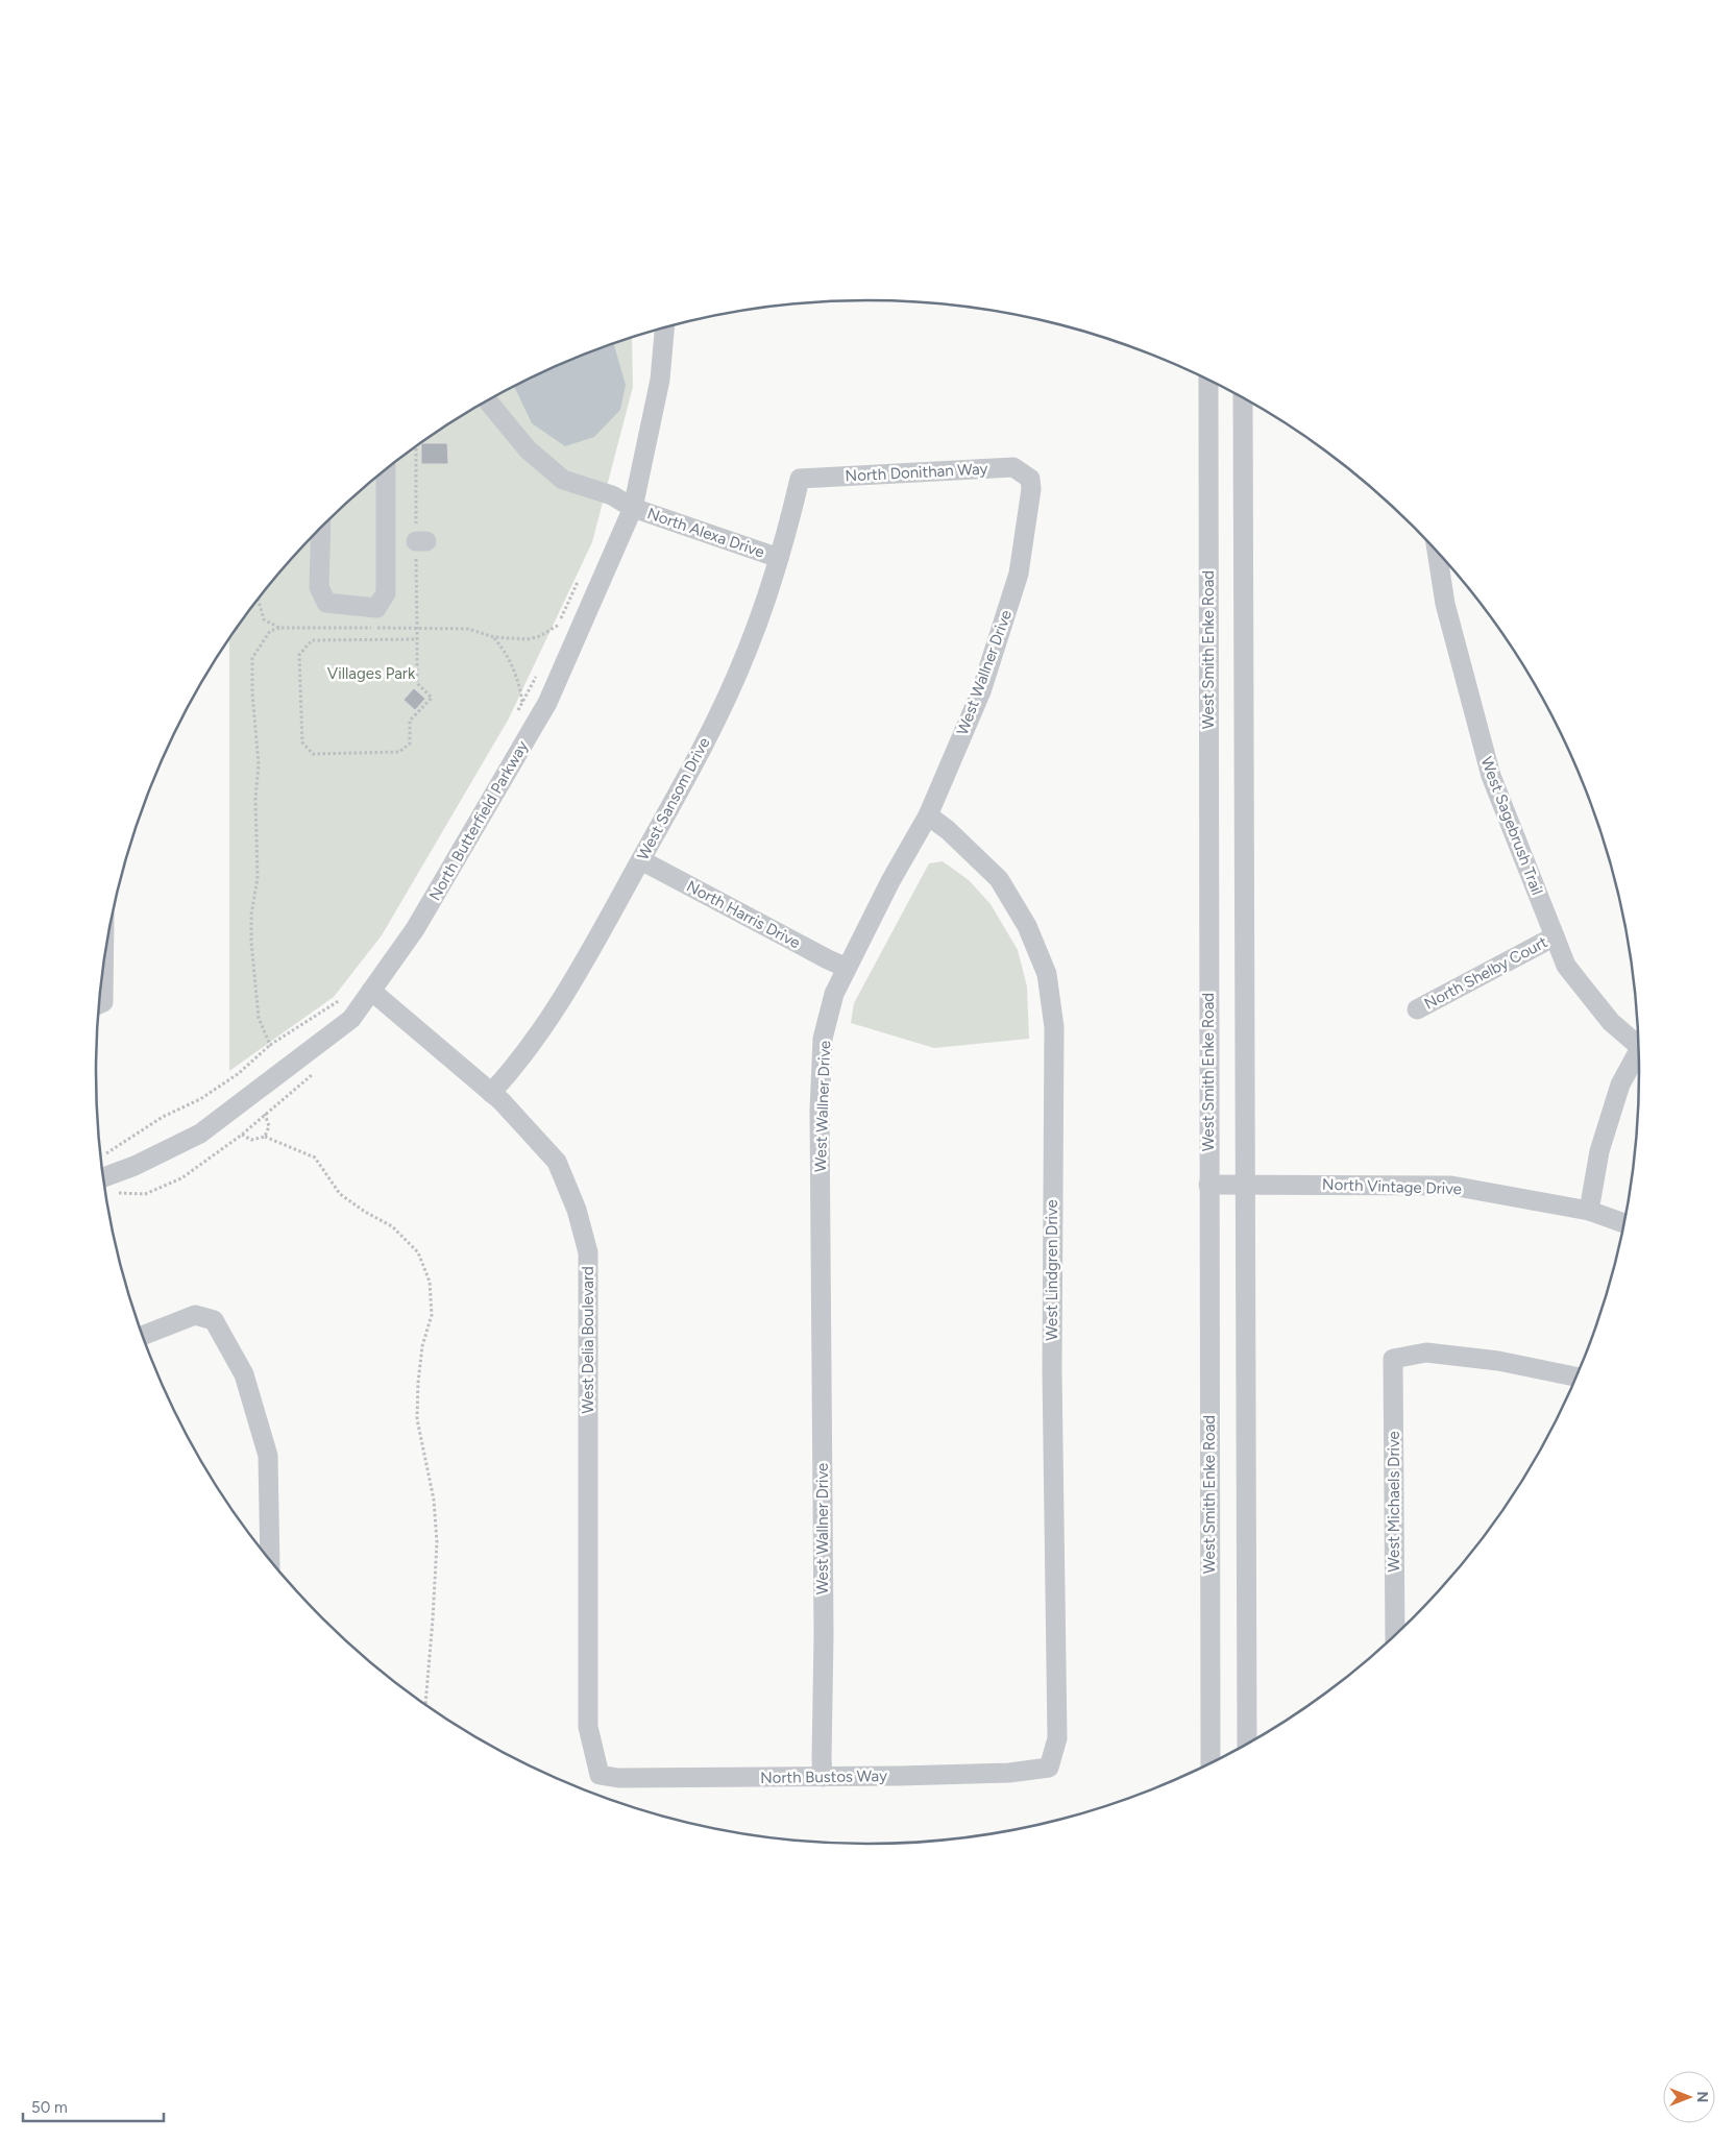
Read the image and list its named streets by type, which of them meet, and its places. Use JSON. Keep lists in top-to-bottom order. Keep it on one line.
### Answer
{"streets":{"street":["North Donithan Way","North Alexa Drive","West Smith Enke Road","West Wallner Drive","West Sansom Drive","North Butterfield Parkway","West Sagebrush Trail","North Harris Drive","North Shelby Court","North Vintage Drive","West Lindgren Drive","West Delia Boulevard","West Michaels Drive","North Bustos Way"]},"crossings":[["North Donithan Way","West Wallner Drive"],["North Donithan Way","West Sansom Drive"],["North Alexa Drive","West Sansom Drive"],["North Alexa Drive","North Butterfield Parkway"],["West Smith Enke Road","North Vintage Drive"],["West Wallner Drive","North Harris Drive"],["West Wallner Drive","West Lindgren Drive"],["West Wallner Drive","North Bustos Way"],["West Sansom Drive","North Harris Drive"],["West Sansom Drive","West Delia Boulevard"],["North Butterfield Parkway","West Delia Boulevard"],["West Sagebrush Trail","North Shelby Court"],["West Lindgren Drive","North Bustos Way"],["West Delia Boulevard","North Bustos Way"]],"parks":["Villages Park"],"scale_bar":"50 m","north":"right"}
